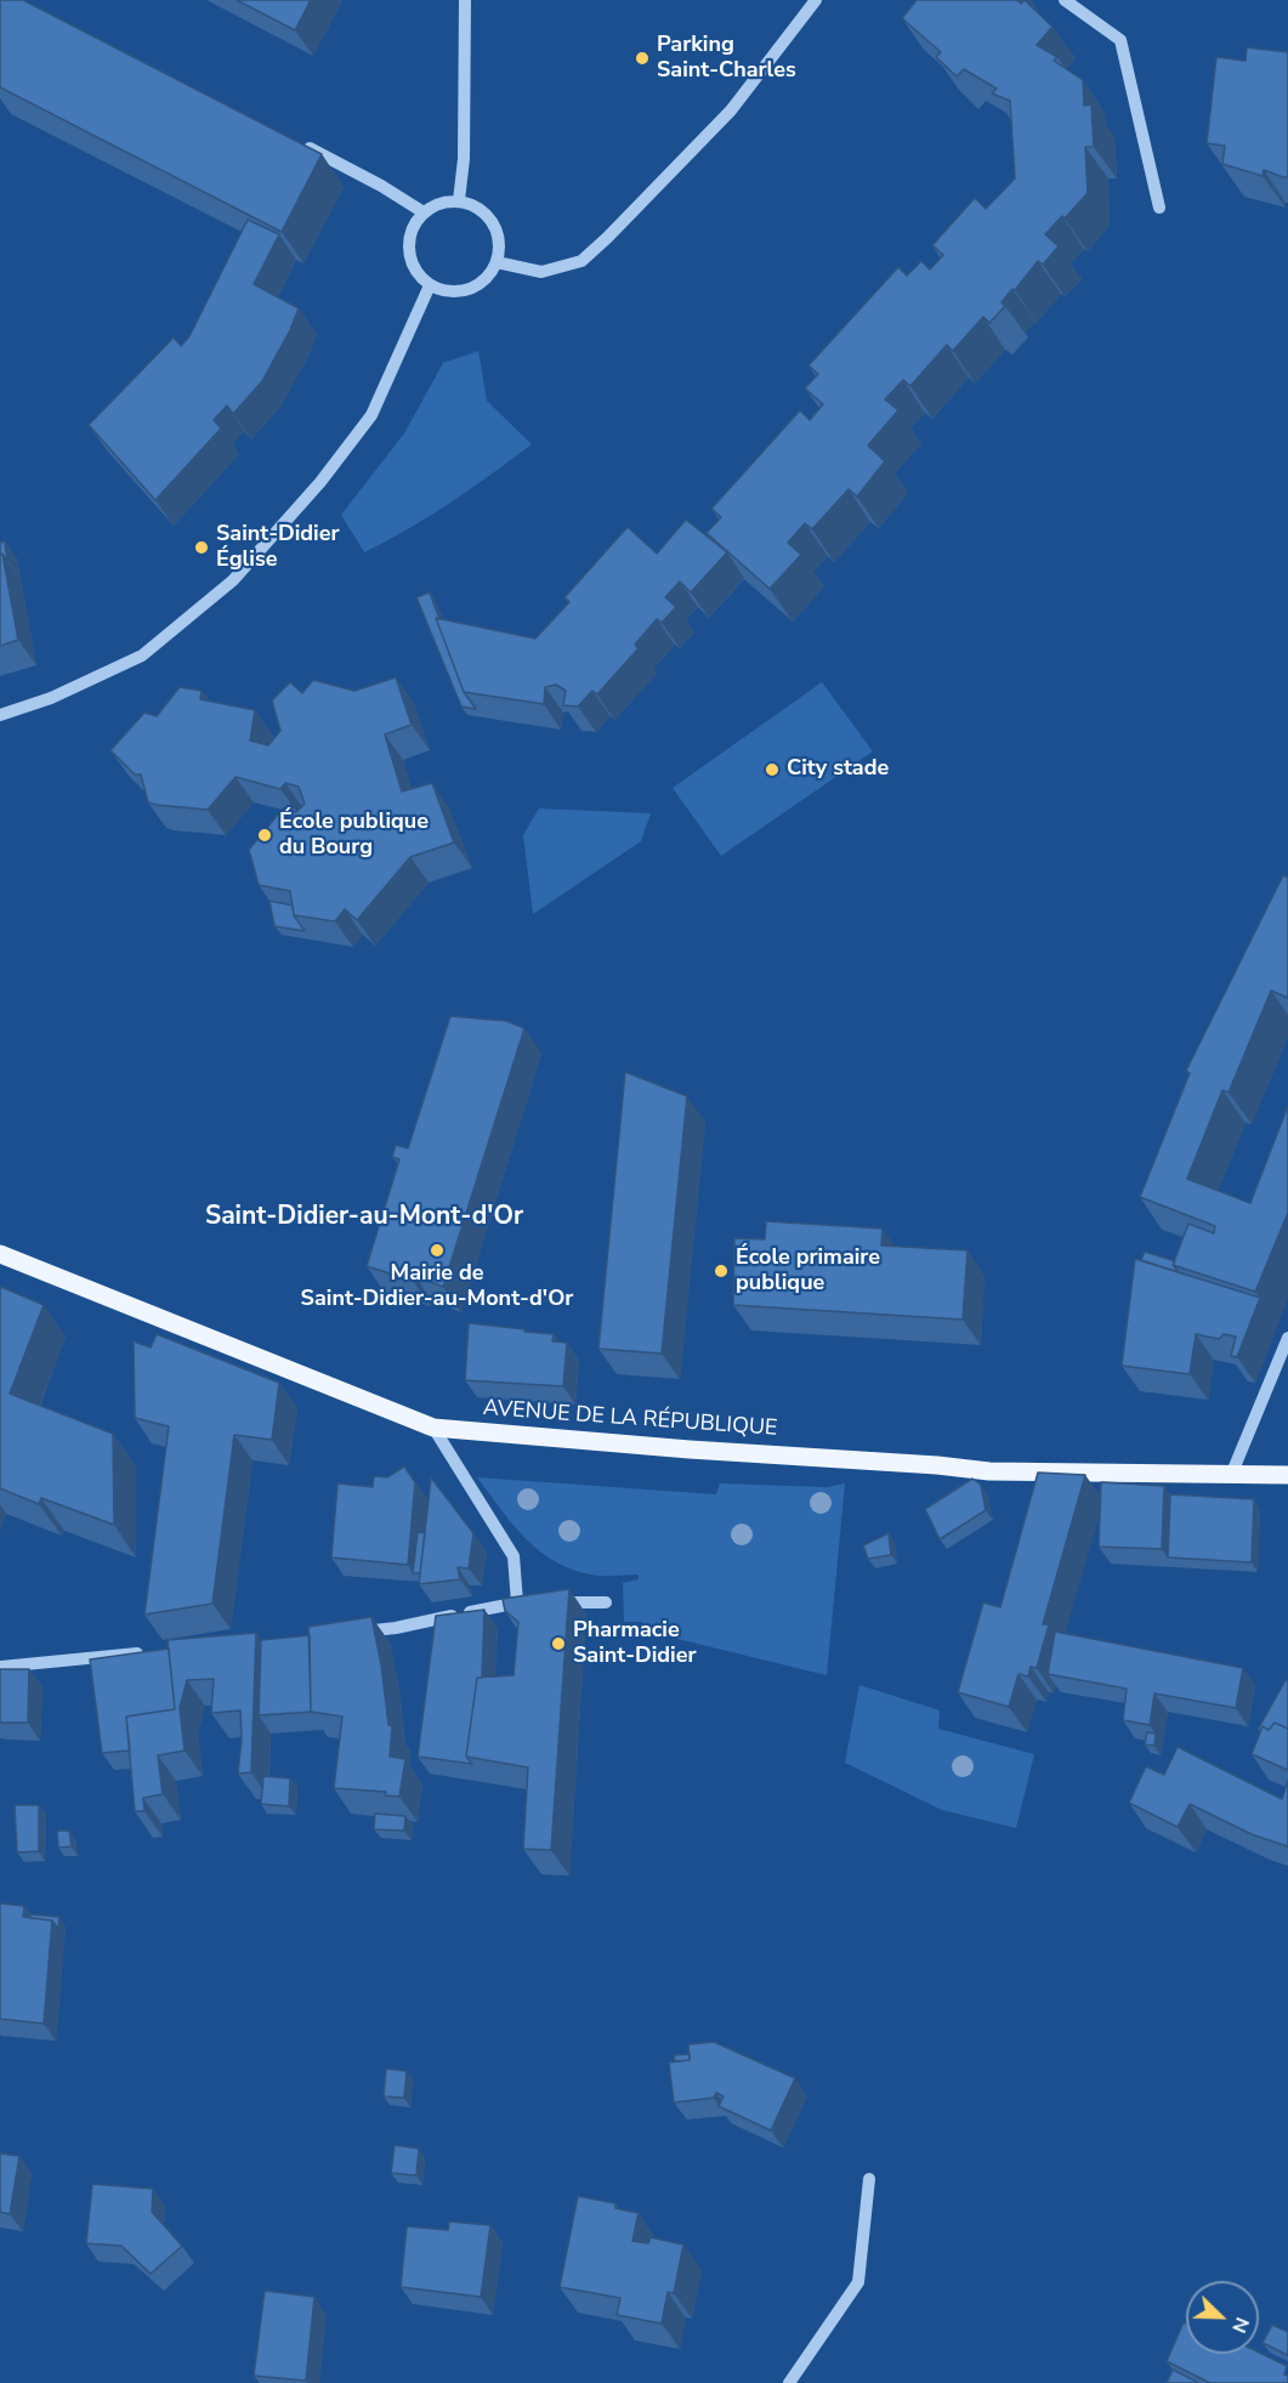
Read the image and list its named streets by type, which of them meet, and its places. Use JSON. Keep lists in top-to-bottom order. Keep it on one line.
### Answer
{"streets":{"main road":["AVENUE DE LA RÉPUBLIQUE"]},"districts":["Saint-Didier-au-Mont-d'Or"],"places":["Parking Saint-Charles","Saint-Didier Église","City stade","École publique du Bourg","Mairie de Saint-Didier-au-Mont-d'Or","École primaire publique","Pharmacie Saint-Didier"],"north":"bottom right"}
